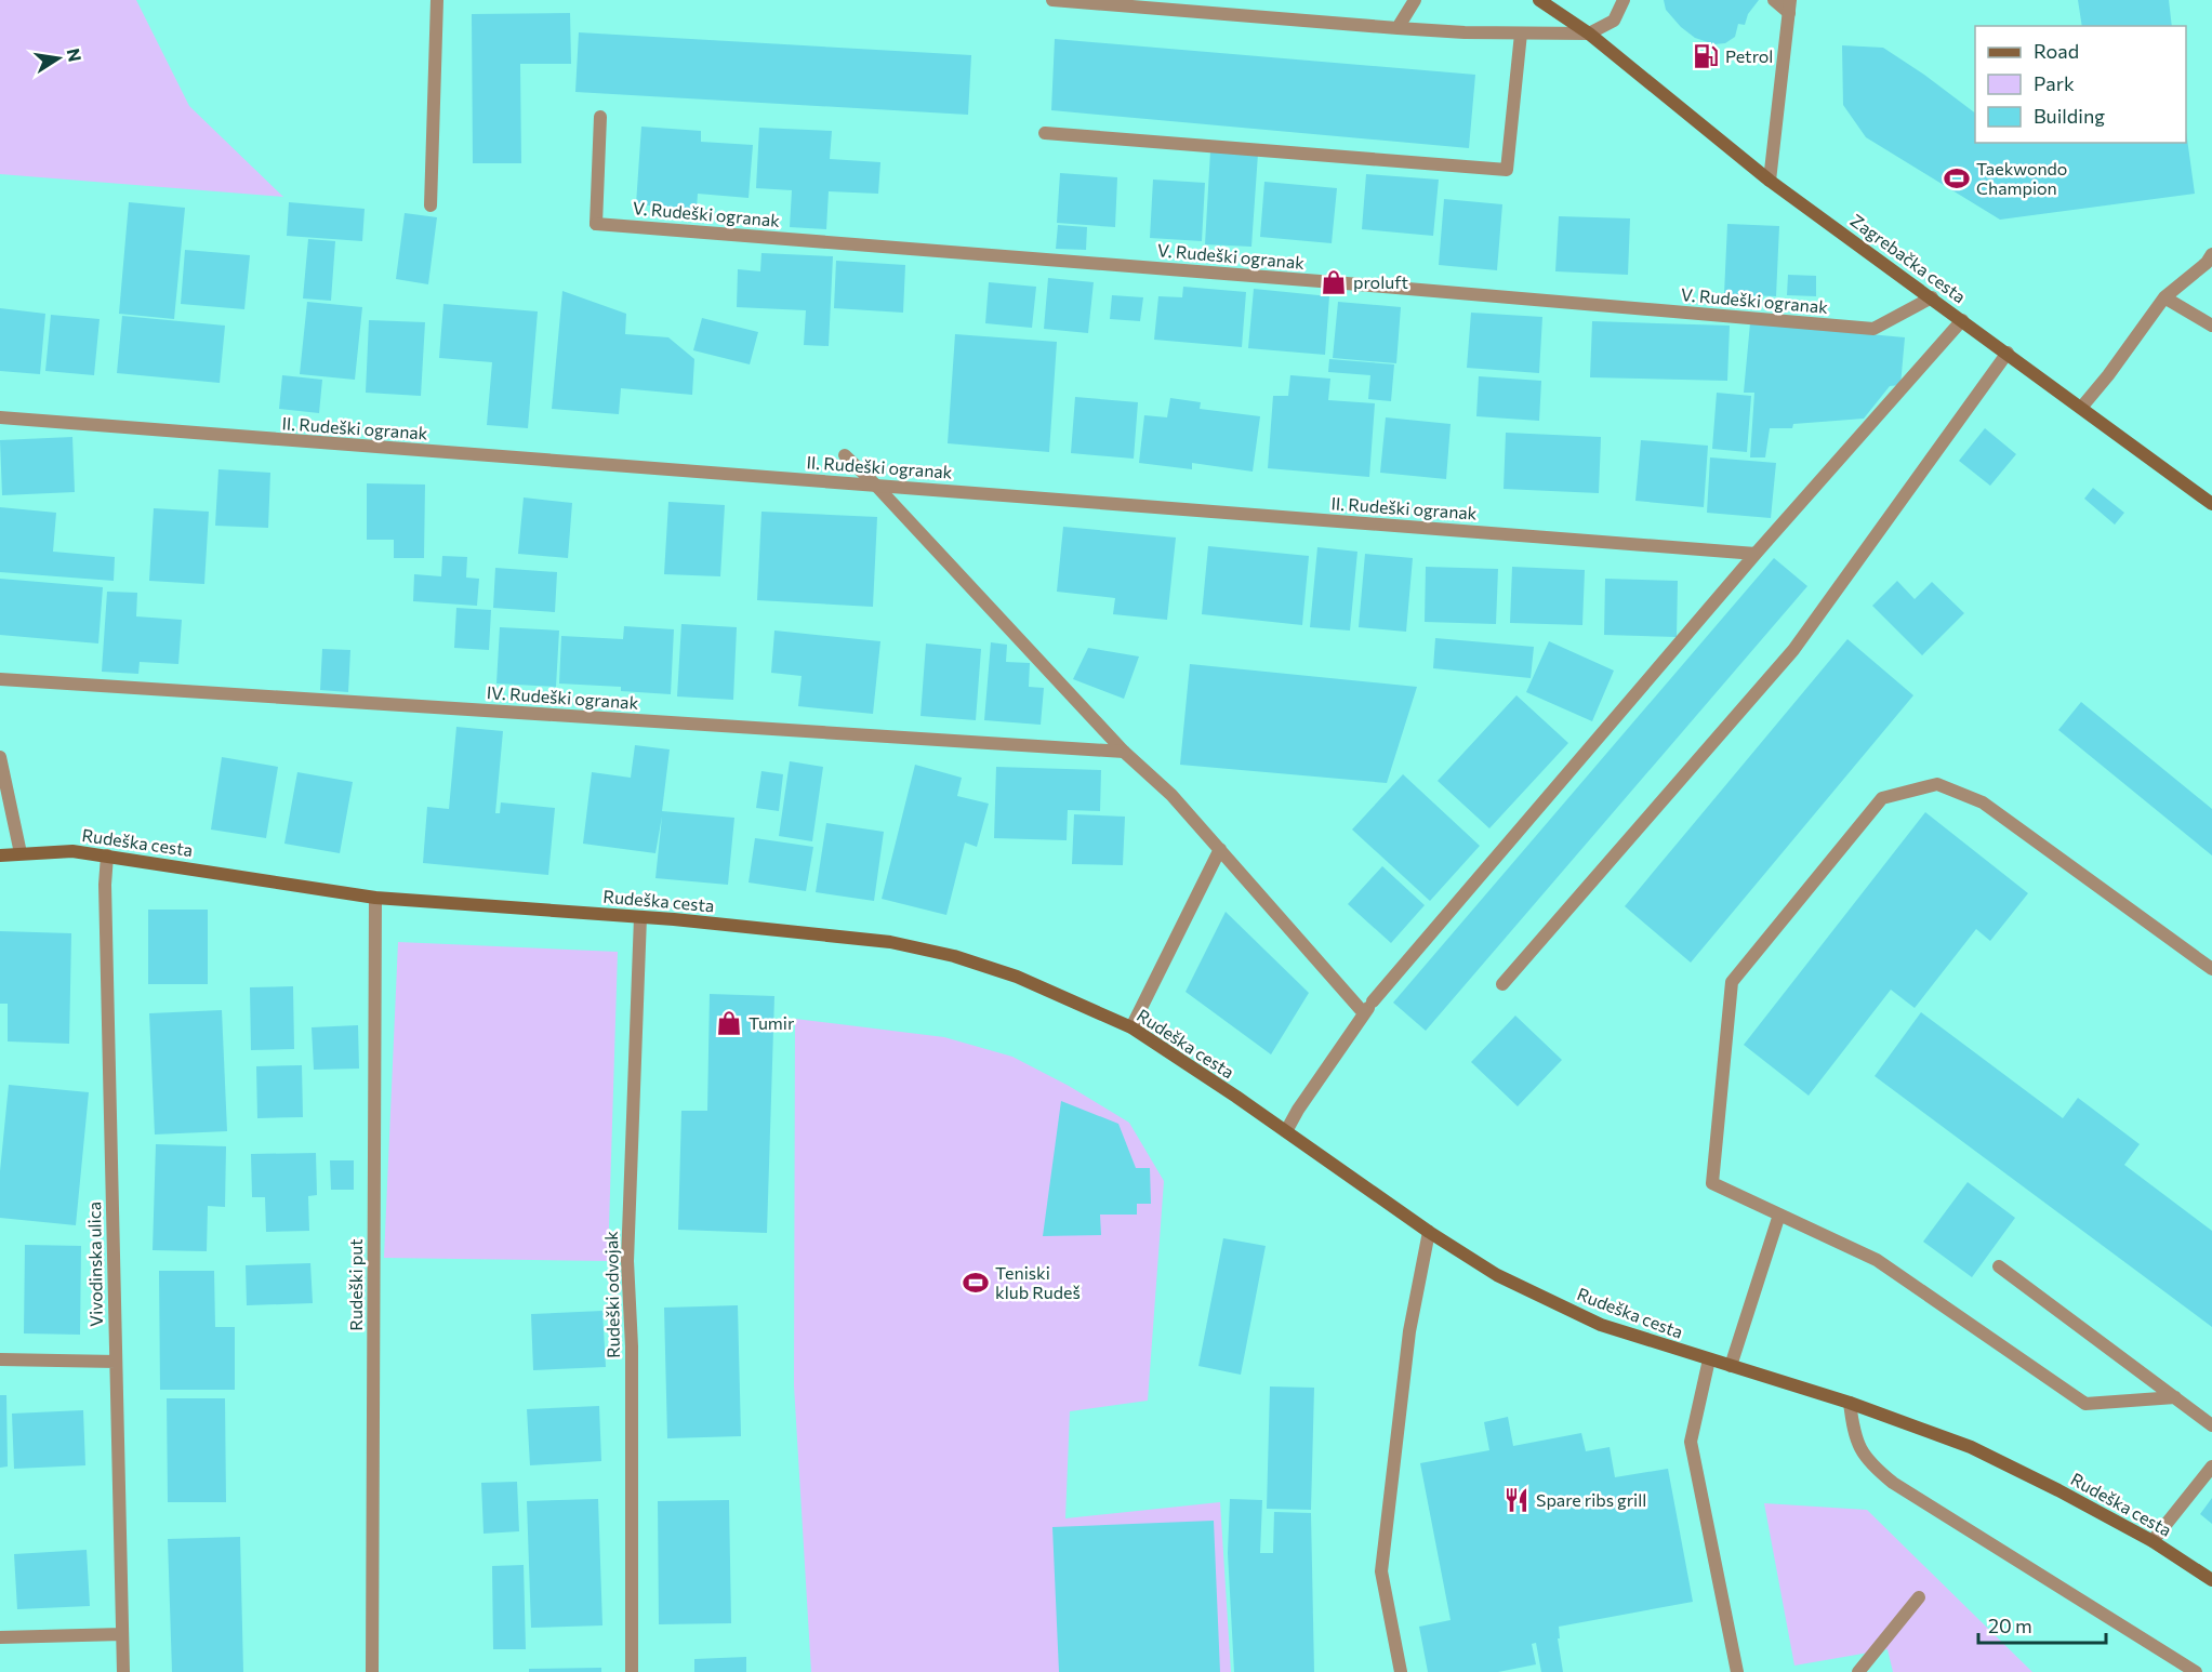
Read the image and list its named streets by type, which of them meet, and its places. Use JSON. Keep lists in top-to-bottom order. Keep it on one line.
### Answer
{"streets":{"street":["V. Rudeški ogranak","Zagrebačka cesta","II. Rudeški ogranak","IV. Rudeški ogranak","Rudeška cesta","Vivodinska ulica","Rudeški put","Rudeški odvojak"]},"crossings":[["V. Rudeški ogranak","Zagrebačka cesta"],["Rudeška cesta","Vivodinska ulica"],["Rudeška cesta","Rudeški put"],["Rudeška cesta","Rudeški odvojak"]],"places":{"fuel station":["Petrol"],"sports":["Taekwondo Champion","Teniski klub Rudeš"],"shop":["proluft","Tumir"],"restaurant":["Spare ribs grill"]},"legend":["Road","Park","Building"],"scale_bar":"20 m","north":"right"}
